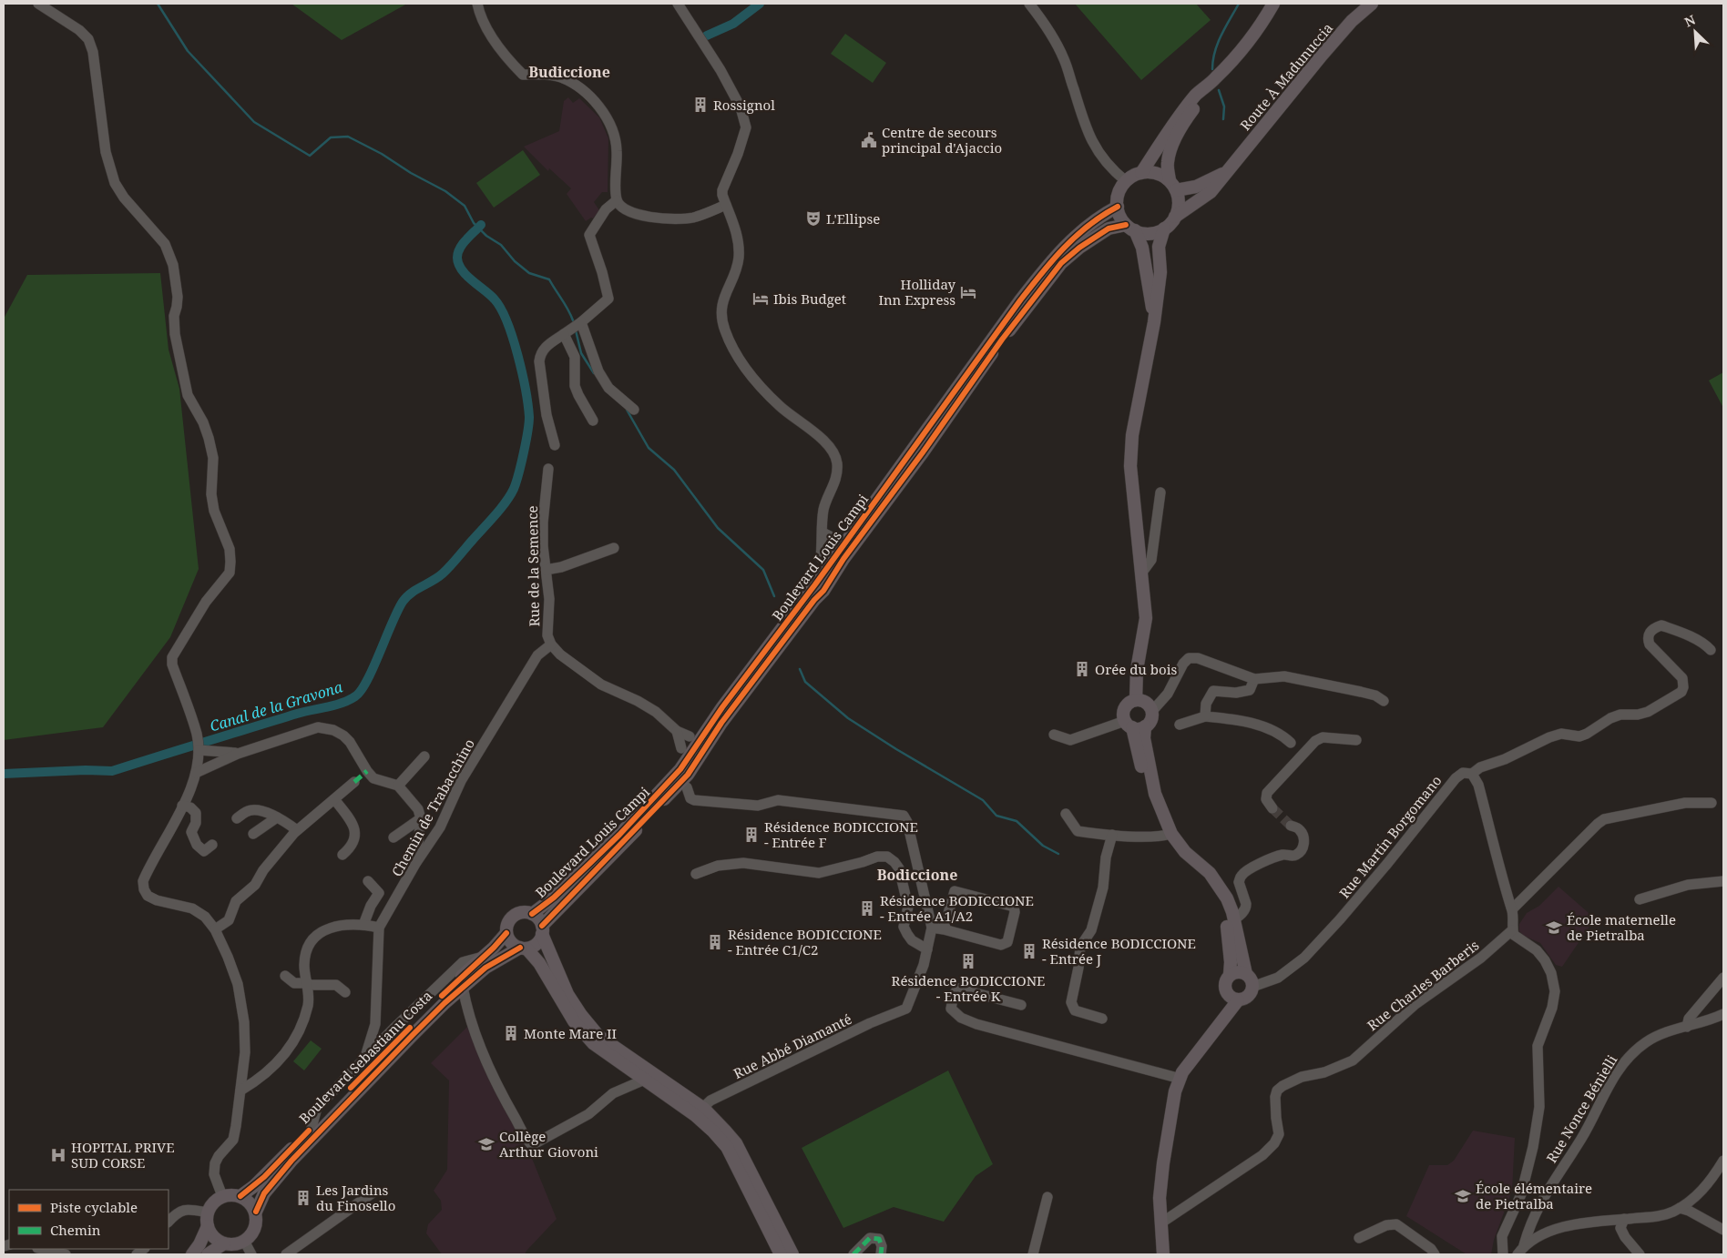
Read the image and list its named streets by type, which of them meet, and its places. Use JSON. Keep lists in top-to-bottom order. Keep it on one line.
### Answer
{"streets":{"main road":["Route À Madunuccia","Boulevard Louis Campi","Boulevard Sebastianu Costa"],"street":["Rue de la Semence","Chemin de Trabacchino","Rue Martin Borgomano","Rue Charles Barberis","Rue Abbé Diamanté","Rue Nonce Bénielli"]},"crossings":[["Route À Madunuccia","Boulevard Louis Campi"],["Boulevard Louis Campi","Boulevard Sebastianu Costa"],["Rue de la Semence","Chemin de Trabacchino"]],"districts":["Budiccione","Bodiccione"],"water":["Canal de la Gravona"],"places":{"building":["Rossignol","Orée du bois","Résidence BODICCIONE - Entrée F","Résidence BODICCIONE - Entrée A1/A2","Résidence BODICCIONE - Entrée C1/C2","Résidence BODICCIONE - Entrée J","Résidence BODICCIONE - Entrée K","Monte Mare II","Les Jardins du Finosello"],"public building":["Centre de secours principal d'Ajaccio"],"theatre":["L'Ellipse"],"hotel":["Holliday Inn Express","Ibis Budget"],"school or university":["École maternelle de Pietralba","Collège Arthur Giovoni","École élémentaire de Pietralba"],"hospital":["HOPITAL PRIVE SUD CORSE"]},"legend":["Piste cyclable","Chemin"],"north":"top left"}
